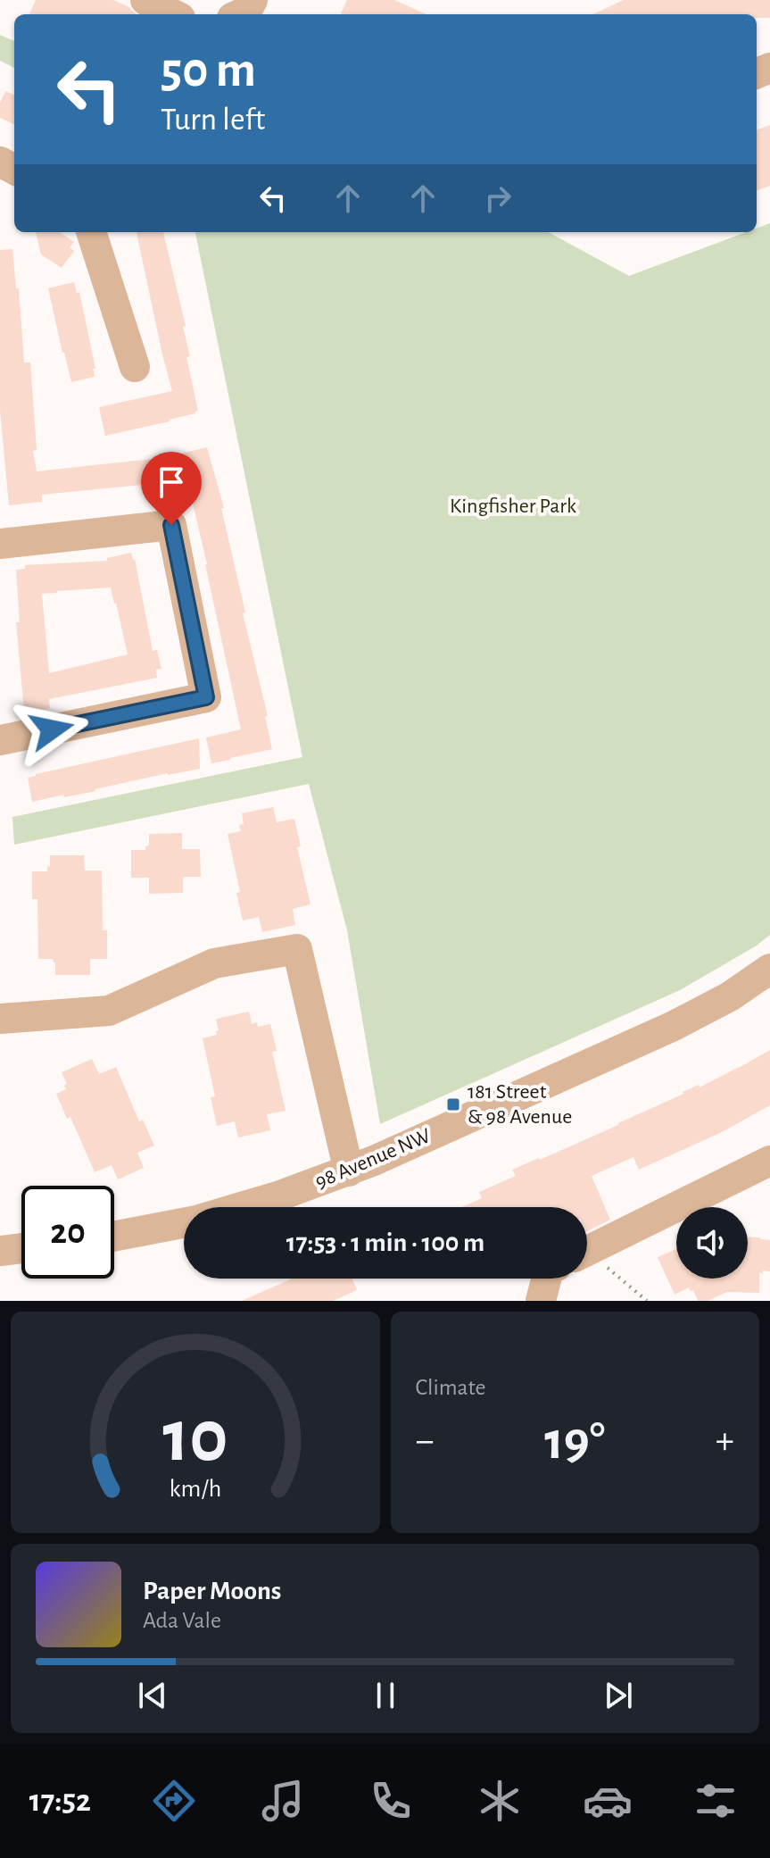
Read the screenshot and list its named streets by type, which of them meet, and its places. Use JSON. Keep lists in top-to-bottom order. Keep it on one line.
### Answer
{"streets":{"street":["98 Avenue NW"]},"parks":["Kingfisher Park"],"places":{"transit":["181 Street & 98 Avenue"]},"page":{"turn":["50 m","Turn left"],"limit":"20","trip":"17:53 · 1 min · 100 m","tile":"Climate","heat":["−","19°","+"],"song":["Paper Moons","Ada Vale"],"tabs":"17:52","gauge":["10","km/h"]}}
